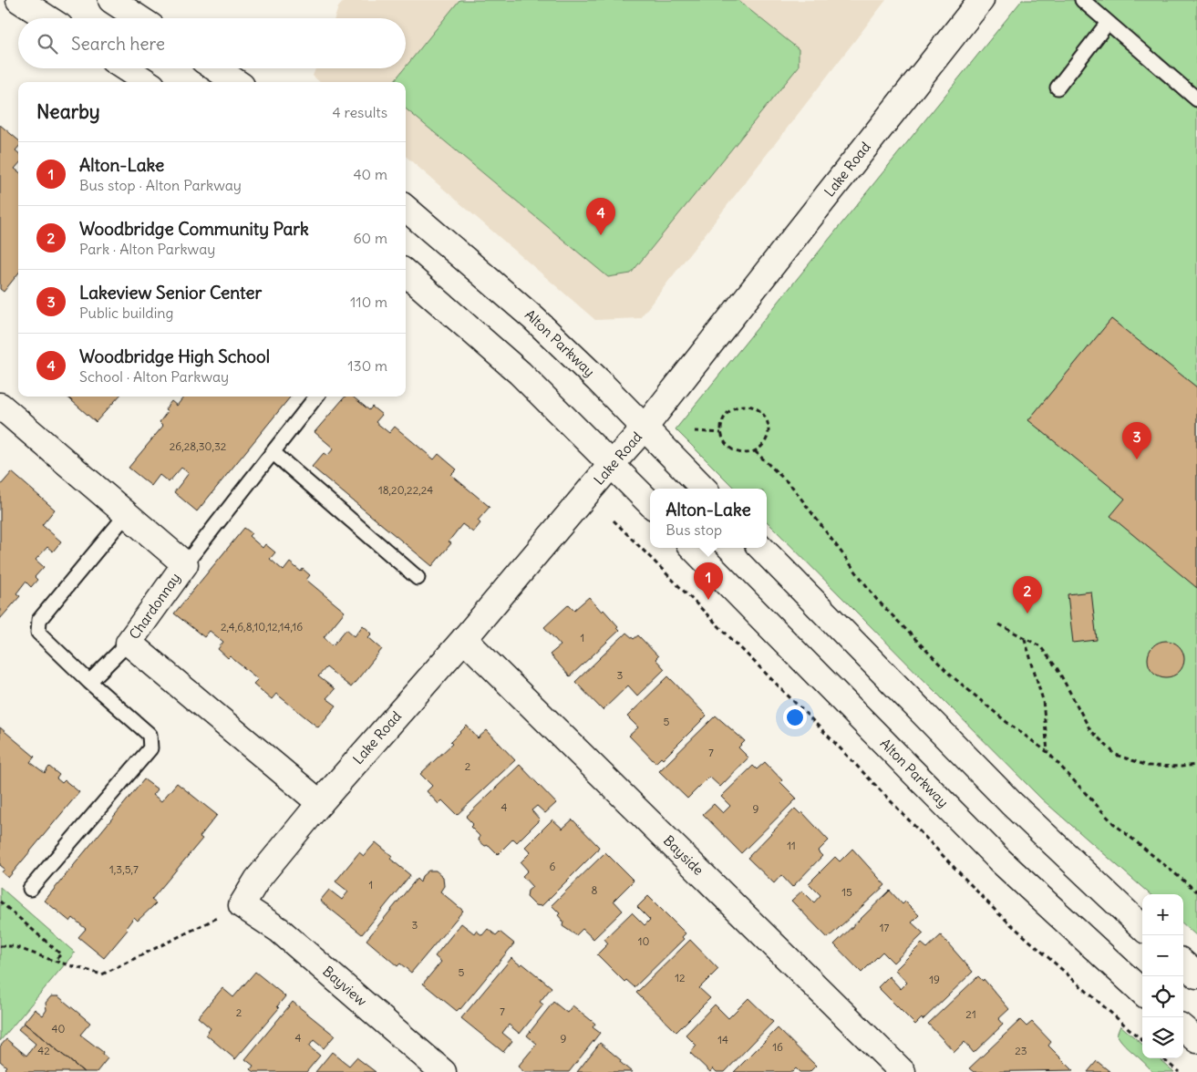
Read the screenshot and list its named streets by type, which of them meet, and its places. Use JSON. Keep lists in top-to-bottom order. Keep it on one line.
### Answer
{"streets":{"street":["Lake Road","Alton Parkway","Chardonnay","Bayside","Bayview"]},"crossings":[["Lake Road","Alton Parkway"],["Lake Road","Chardonnay"],["Lake Road","Bayside"],["Lake Road","Bayview"]],"house_numbers":["26,28,30,32","18,20,22,24","2,4,6,8,10,12,14,16","1","3","5","7","2","4","9","11","6","1,3,5,7","1","8","15","3","17","10","5","12","19","7","2","21","40","4","9","14","16","42","23"],"page":{"search":"Search here","heading":["Nearby","4 results"],"list":[{"mark":"1","name":"Alton-Lake","note":"Bus stop · Alton Parkway","value":"40 m"},{"mark":"2","name":"Woodbridge Community Park","note":"Park · Alton Parkway","value":"60 m"},{"mark":"3","name":"Lakeview Senior Center","note":"Public building","value":"110 m"},{"mark":"4","name":"Woodbridge High School","note":"School · Alton Parkway","value":"130 m"}],"pins":["4","3","1","2"],"popup":["Alton-Lake","Bus stop"],"map_buttons":["+","−"]}}
